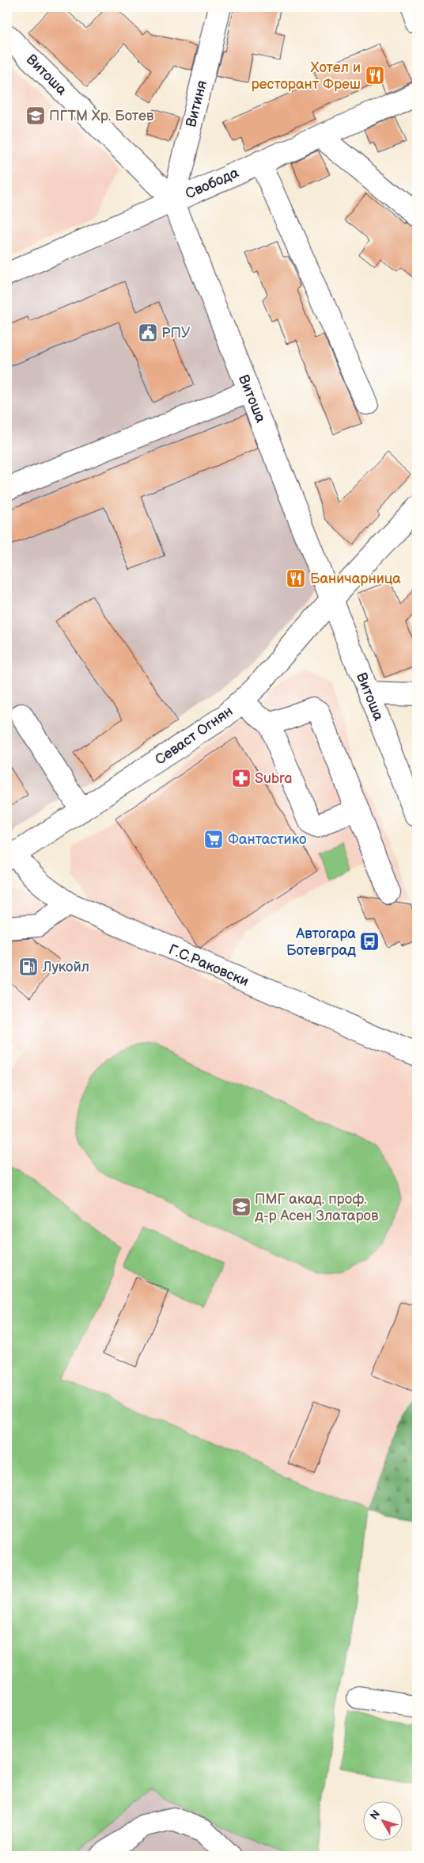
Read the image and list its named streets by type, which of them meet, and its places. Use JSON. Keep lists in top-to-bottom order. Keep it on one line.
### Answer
{"streets":{"street":["Витоша","Витиня","Свобода","Севаст Огнян","Г.С.Раковски"]},"crossings":[["Витоша","Витиня"],["Витоша","Свобода"],["Витоша","Севаст Огнян"],["Витиня","Свобода"],["Севаст Огнян","Г.С.Раковски"]],"places":{"restaurant":["Хотел и ресторант Фреш","Баничарница"],"school or university":["ПГТМ Хр. Ботев","ПМГ акад. проф. д-р Асен Златаров"],"public building":["РПУ"],"pharmacy":["Subra"],"supermarket":["Фантастико"],"bus stop":["Автогара Ботевград"],"fuel station":["Лукойл"]},"north":"top left"}
